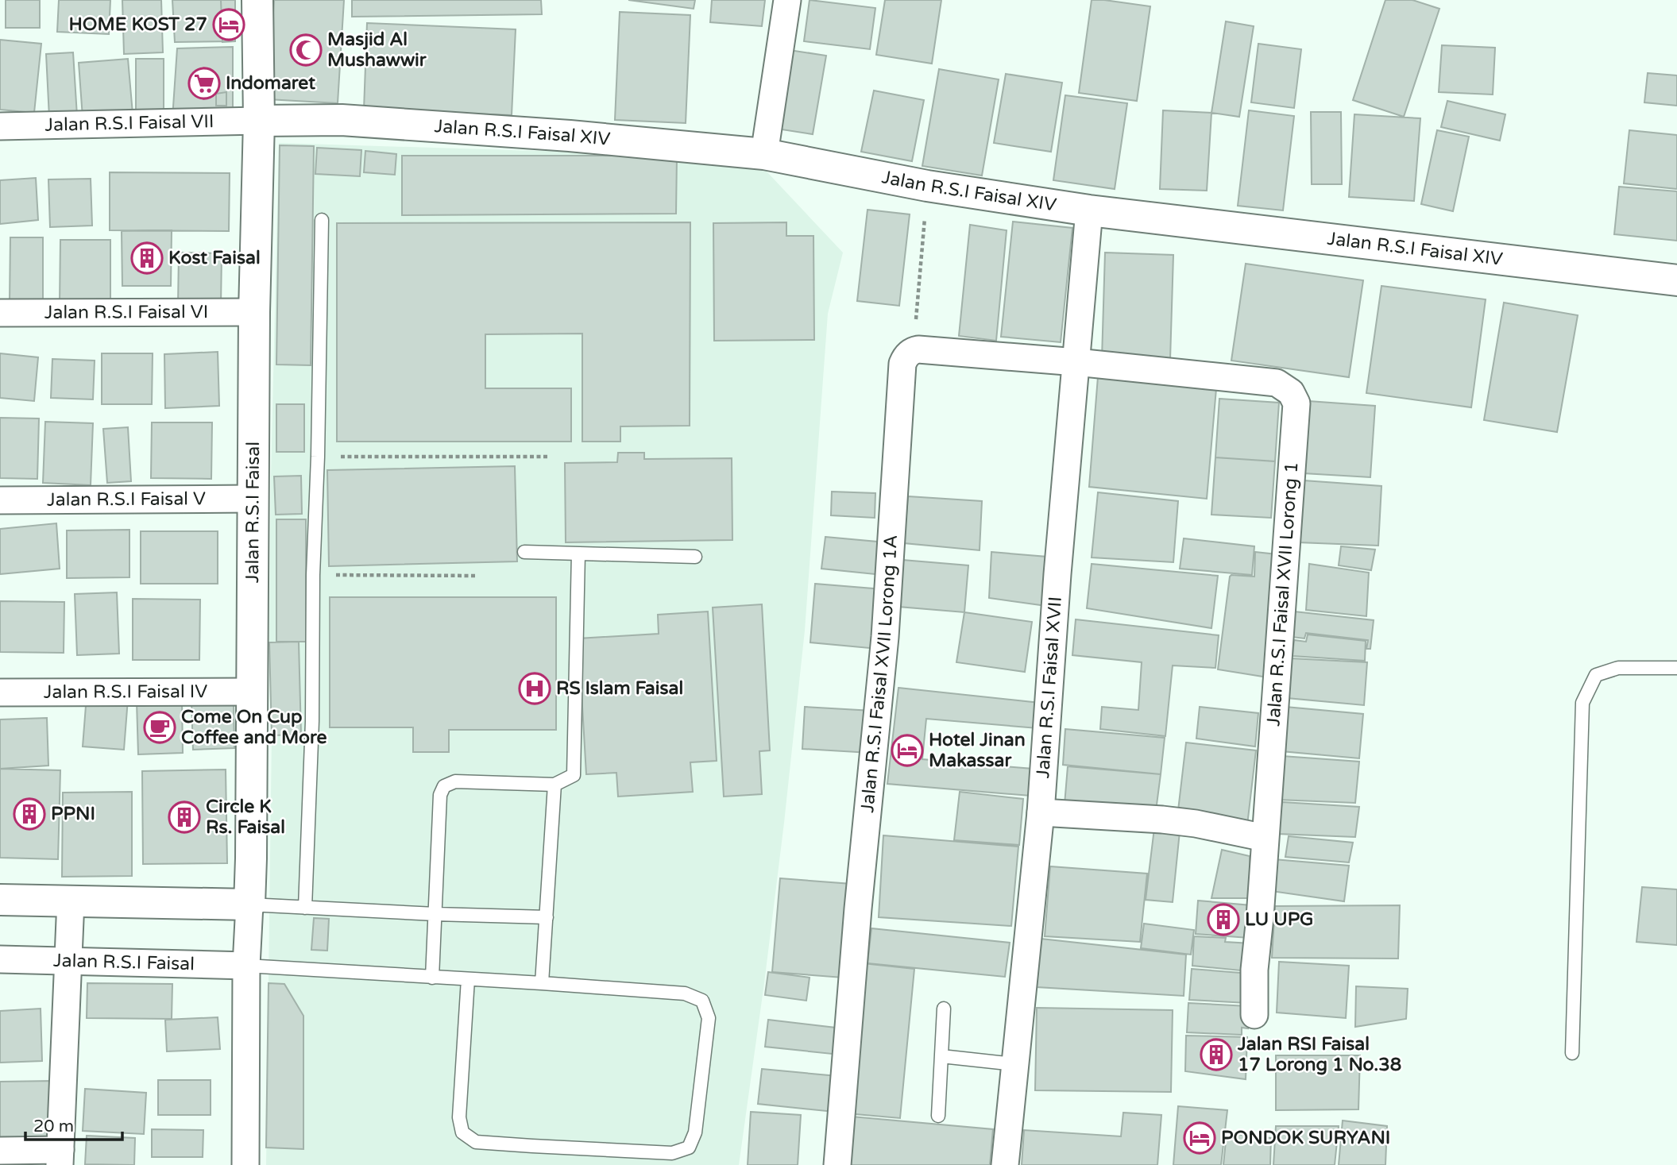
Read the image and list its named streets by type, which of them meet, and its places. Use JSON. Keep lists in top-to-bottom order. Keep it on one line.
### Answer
{"streets":{"street":["Jalan R.S.I Faisal VII","Jalan R.S.I Faisal XIV","Jalan R.S.I Faisal VI","Jalan R.S.I Faisal V","Jalan R.S.I Faisal","Jalan R.S.I Faisal XVII Lorong 1","Jalan R.S.I Faisal XVII Lorong 1A","Jalan R.S.I Faisal XVII","Jalan R.S.I Faisal IV"]},"crossings":[["Jalan R.S.I Faisal VII","Jalan R.S.I Faisal XIV"],["Jalan R.S.I Faisal VII","Jalan R.S.I Faisal"],["Jalan R.S.I Faisal XIV","Jalan R.S.I Faisal"],["Jalan R.S.I Faisal XIV","Jalan R.S.I Faisal XVII"],["Jalan R.S.I Faisal VI","Jalan R.S.I Faisal"],["Jalan R.S.I Faisal V","Jalan R.S.I Faisal"],["Jalan R.S.I Faisal","Jalan R.S.I Faisal IV"],["Jalan R.S.I Faisal XVII Lorong 1","Jalan R.S.I Faisal XVII"]],"places":{"hotel":["HOME KOST 27","Hotel Jinan Makassar","PONDOK SURYANI"],"mosque":["Masjid Al Mushawwir"],"supermarket":["Indomaret"],"building":["Kost Faisal","PPNI","Circle K Rs. Faisal","LU UPG","Jalan RSI Faisal 17 Lorong 1 No.38"],"hospital":["RS Islam Faisal"],"cafe":["Come On Cup Coffee and More"]},"scale_bar":"20 m"}
